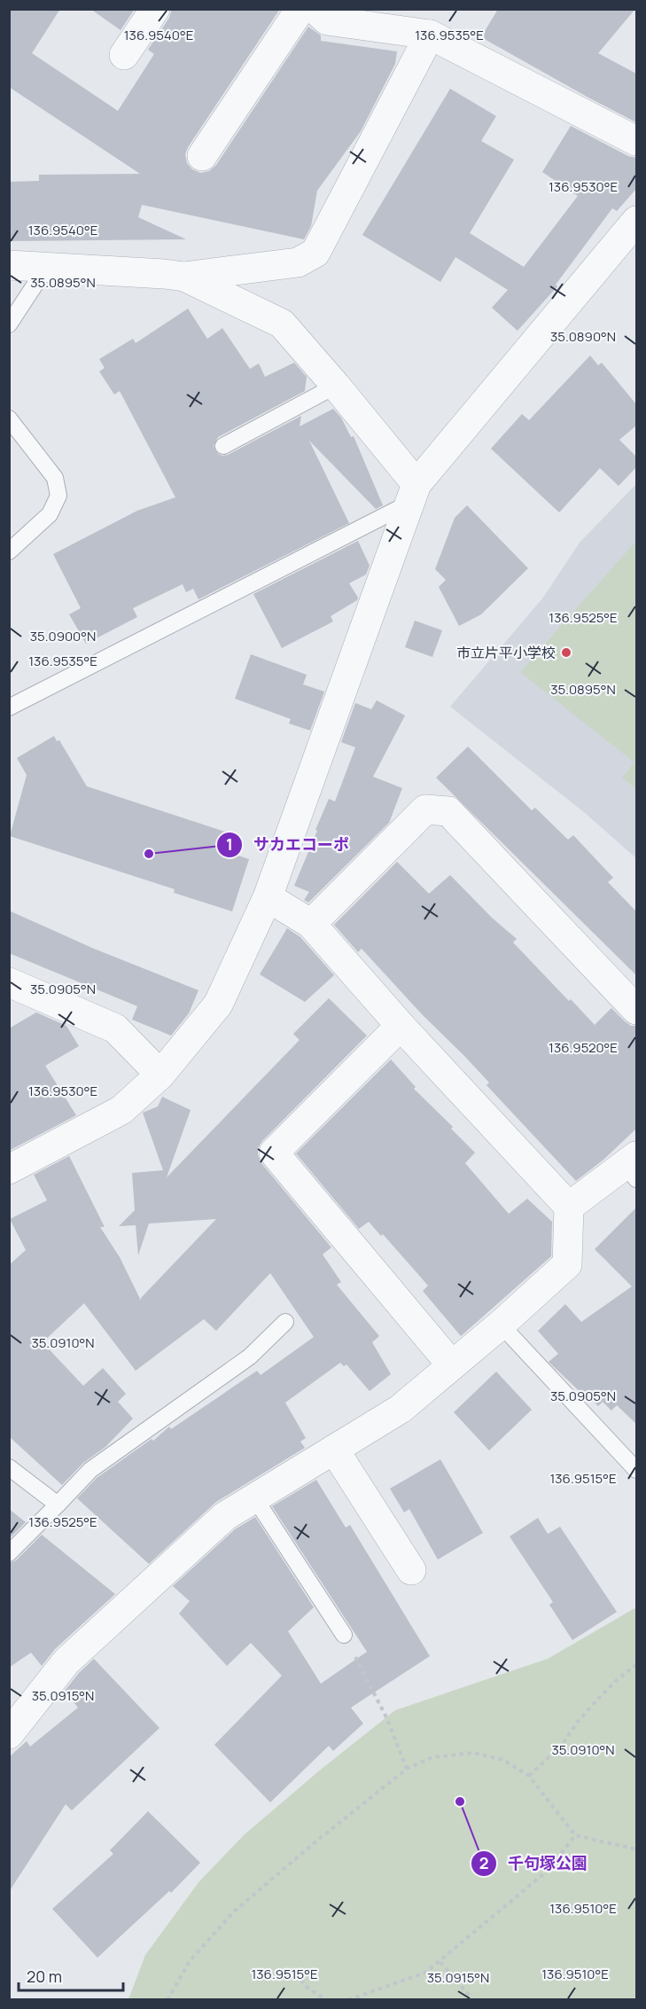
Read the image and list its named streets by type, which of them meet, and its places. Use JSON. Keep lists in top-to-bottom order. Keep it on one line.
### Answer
{"places":["市立片平小学校","サカエコーポ","千句塚公園"],"scale_bar":"20 m","coordinates":["136.9540°E","136.9535°E","136.9530°E","35.0895°N","35.0890°N","136.9525°E","35.0900°N","35.0905°N","136.9520°E","35.0910°N","136.9515°E","35.0915°N","136.9510°E"]}
